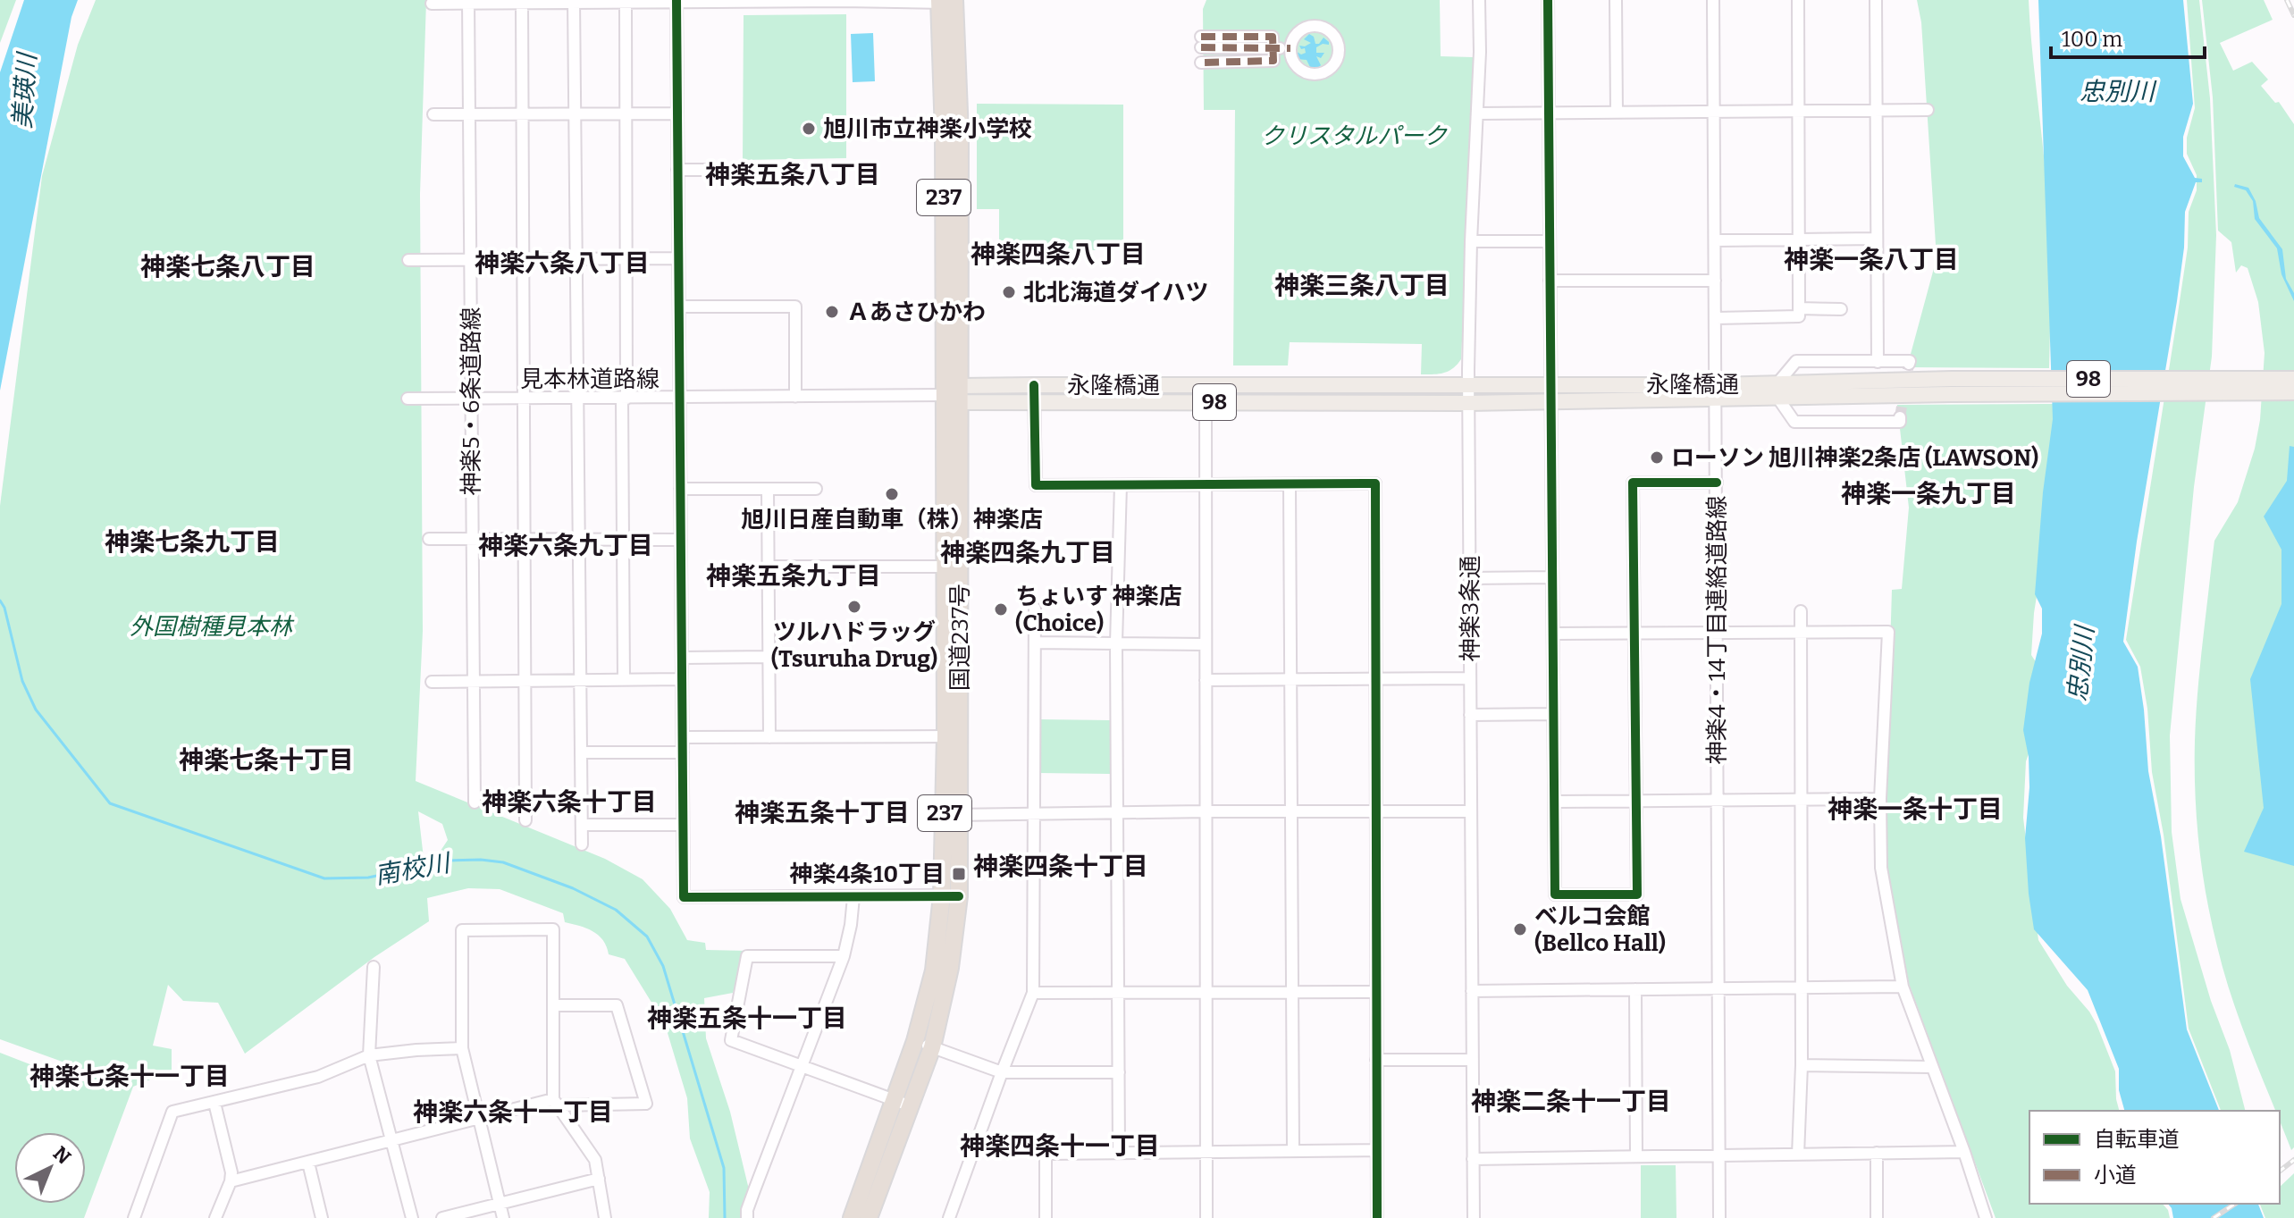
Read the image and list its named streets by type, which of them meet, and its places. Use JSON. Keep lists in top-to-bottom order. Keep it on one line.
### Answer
{"streets":{"highway":["237","国道237号"],"main road":["98","永隆橋通"],"street":["見本林道路線","神楽5・6条道路線","神楽3条通","神楽4・14丁目連絡道路線"]},"crossings":[["見本林道路線","永隆橋通"],["見本林道路線","神楽5・6条道路線"],["見本林道路線","国道237号"],["永隆橋通","神楽3条通"],["永隆橋通","神楽4・14丁目連絡道路線"],["永隆橋通","国道237号"]],"districts":["神楽五条八丁目","神楽四条八丁目","神楽一条八丁目","神楽六条八丁目","神楽七条八丁目","神楽三条八丁目","神楽一条九丁目","神楽七条九丁目","神楽六条九丁目","神楽四条九丁目","神楽五条九丁目","神楽七条十丁目","神楽六条十丁目","神楽一条十丁目","神楽五条十丁目","神楽四条十丁目","神楽五条十一丁目","神楽七条十一丁目","神楽二条十一丁目","神楽六条十一丁目","神楽四条十一丁目"],"water":["美瑛川","忠別川","南校川"],"parks":["クリスタルパーク","外国樹種見本林"],"places":{"other":["旭川市立神楽小学校","北北海道ダイハツ","Ａあさひかわ","ローソン 旭川神楽2条店 (LAWSON)","旭川日産自動車（株）神楽店","ツルハドラッグ (Tsuruha Drug)","ちょいす 神楽店 (Choice)","ベルコ会館 (Bellco Hall)"],"transit":["神楽4条10丁目"]},"legend":["自転車道","小道"],"scale_bar":"100 m","north":"top right"}
